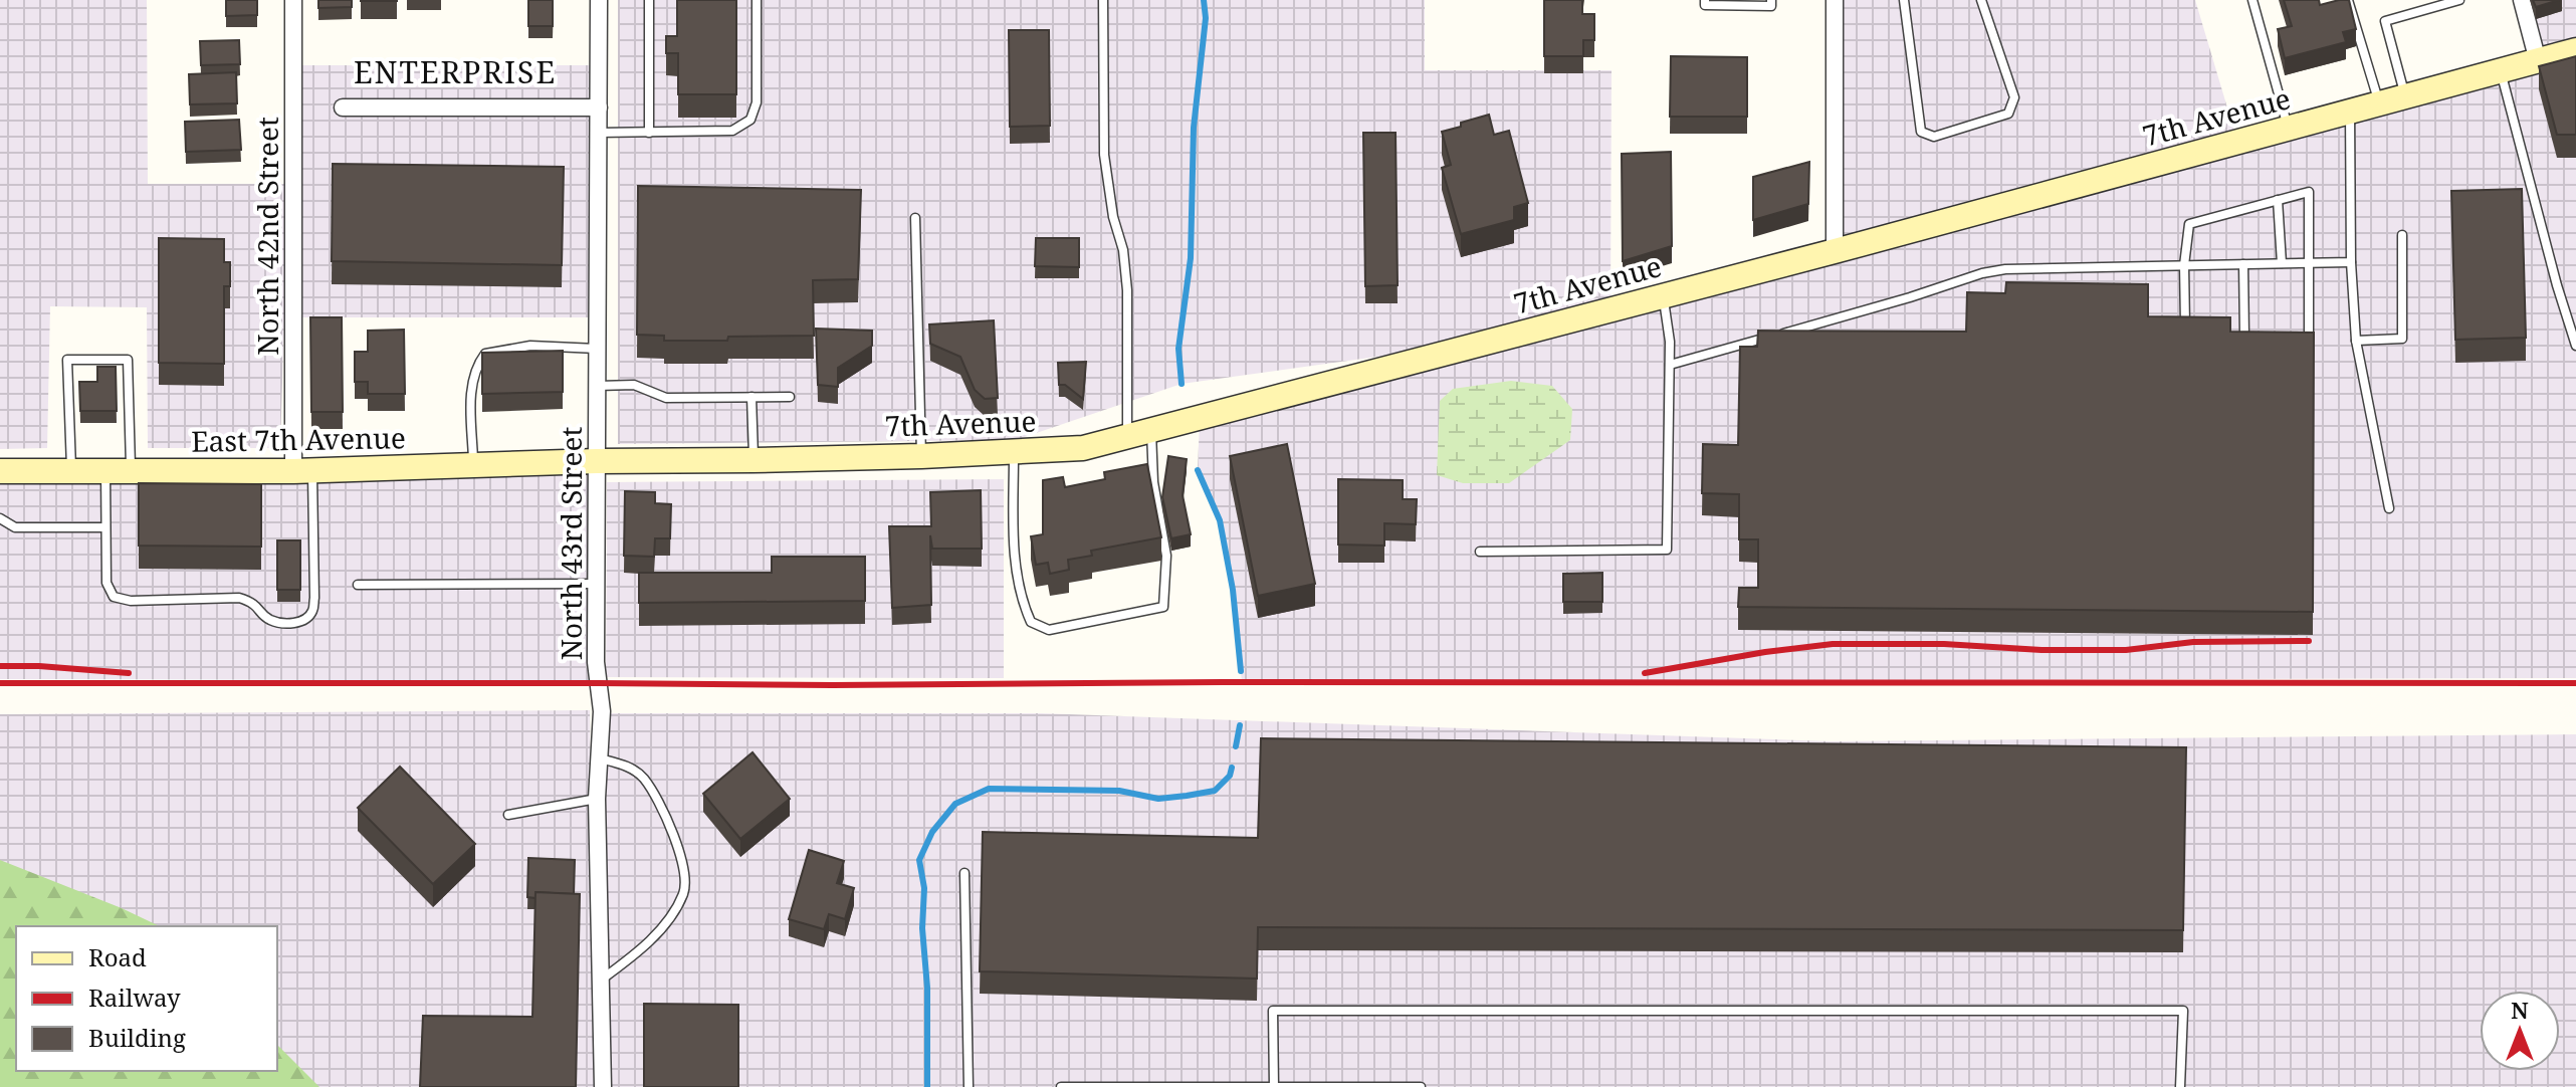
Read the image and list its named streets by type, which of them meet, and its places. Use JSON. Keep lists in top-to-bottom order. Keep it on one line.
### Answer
{"streets":{"street":["7th Avenue","North 42nd Street","East 7th Avenue","North 43rd Street"]},"crossings":[["7th Avenue","East 7th Avenue"],["7th Avenue","North 43rd Street"],["North 42nd Street","East 7th Avenue"],["East 7th Avenue","North 43rd Street"]],"districts":["ENTERPRISE"],"legend":["Road","Railway","Building"],"north":"top"}
